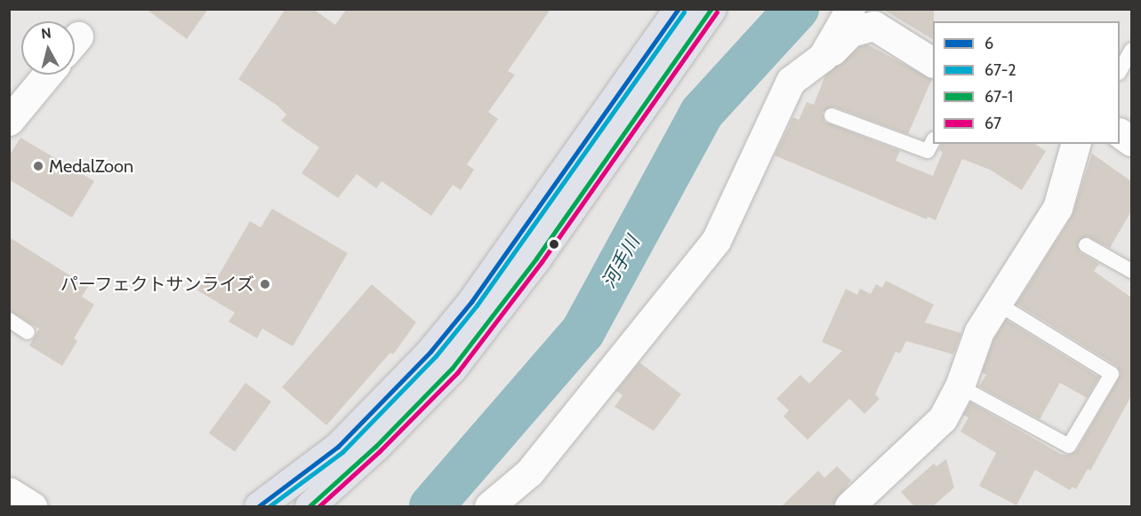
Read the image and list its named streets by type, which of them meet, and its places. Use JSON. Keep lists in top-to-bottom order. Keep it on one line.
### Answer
{"water":["河手川"],"places":["MedalZoon","パーフェクトサンライズ"],"lines":["transit line 6","transit line 67-1","transit line 67-2","transit line 67"],"legend":["6","67-2","67-1","67"],"north":"top"}
